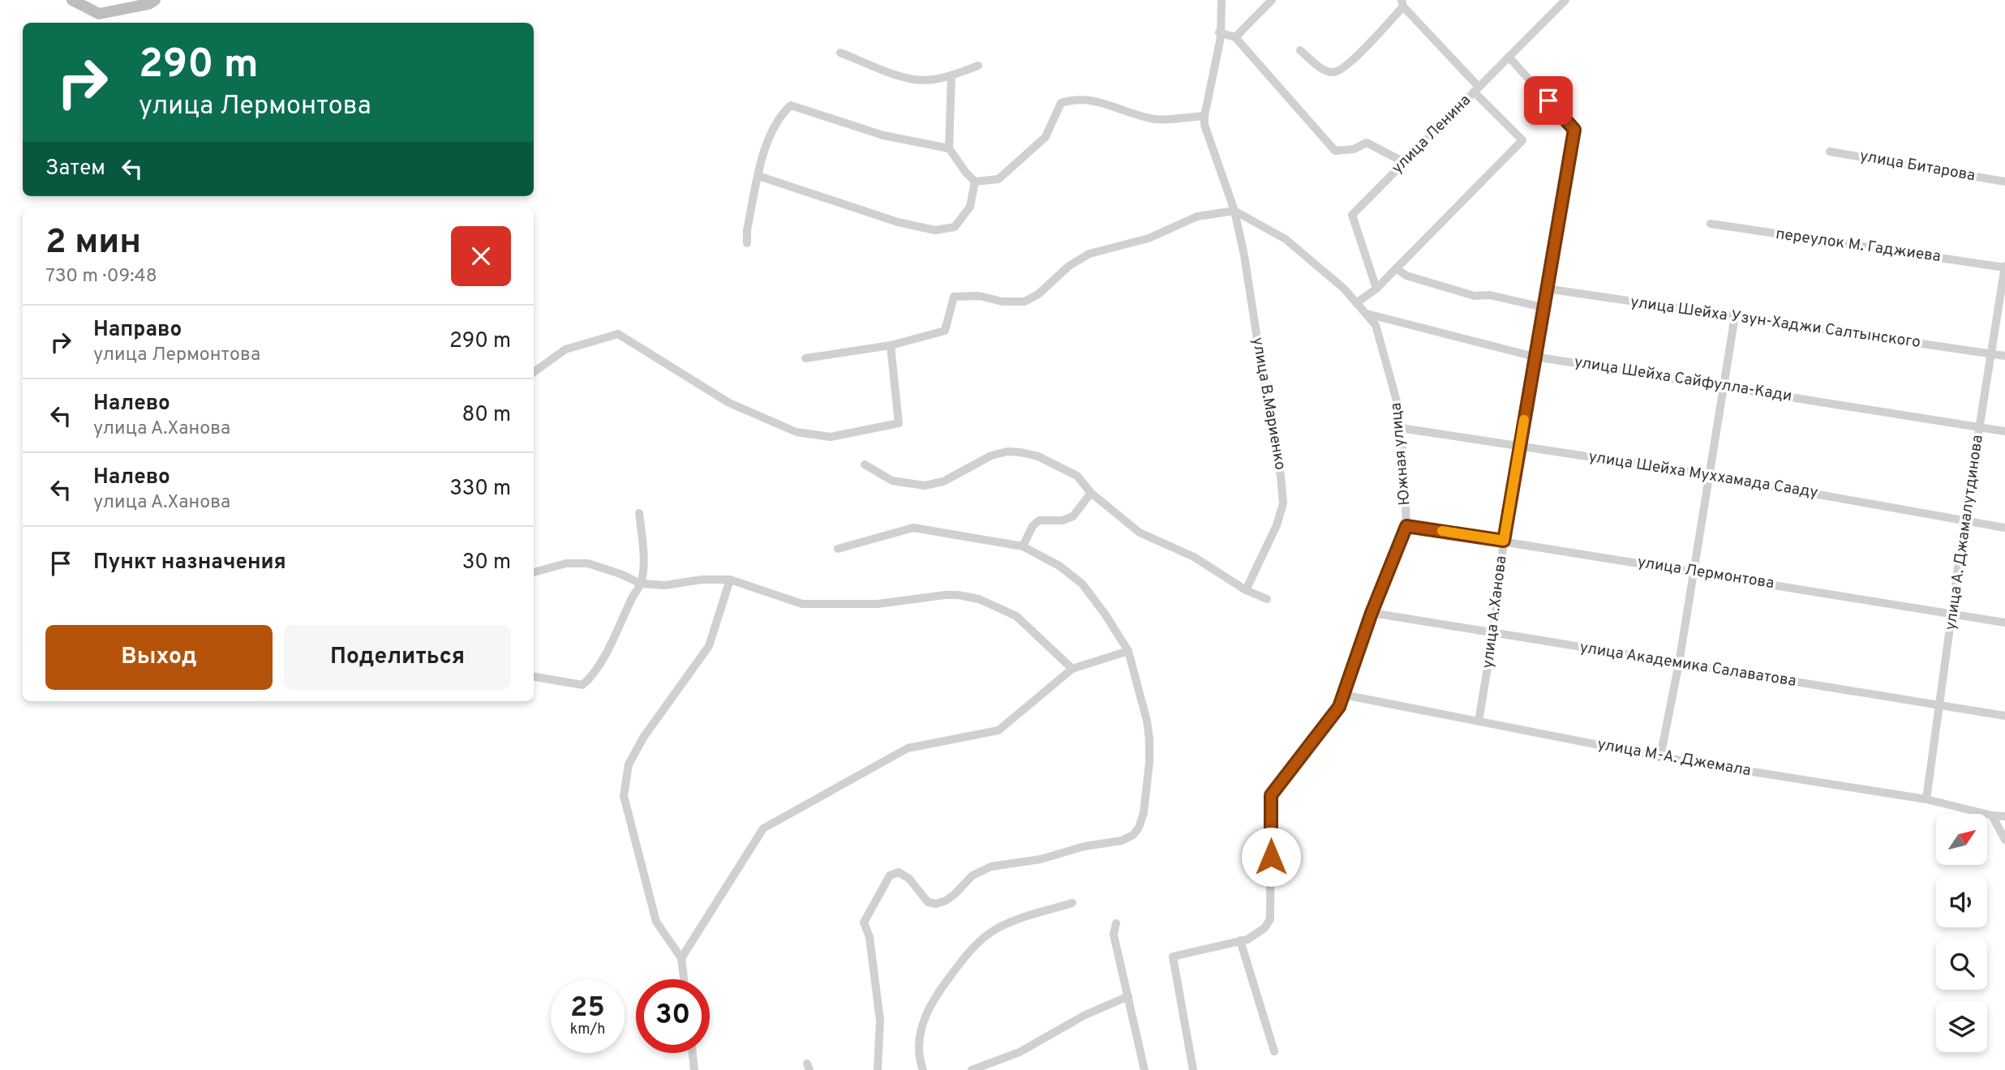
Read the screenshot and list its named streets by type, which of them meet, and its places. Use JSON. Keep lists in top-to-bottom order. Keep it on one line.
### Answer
{"streets":{"street":["улица Ленина","улица Битарова","переулок М. Гаджиева","улица Шейха Узун-Хаджи Салтынского","улица Шейха Сайфулла-Кади","улица В.Мариенко","Южная улица","улица Шейха Муххамада Сааду","улица А. Джамалутдинова","улица Лермонтова","улица А.Ханова","улица Академика Салаватова","улица М-А. Джемала"]},"crossings":[["улица Ленина","улица А.Ханова"],["переулок М. Гаджиева","улица А. Джамалутдинова"],["улица Шейха Узун-Хаджи Салтынского","улица А. Джамалутдинова"],["улица Шейха Узун-Хаджи Салтынского","улица А.Ханова"],["улица Шейха Сайфулла-Кади","Южная улица"],["улица Шейха Сайфулла-Кади","улица А. Джамалутдинова"],["улица Шейха Сайфулла-Кади","улица А.Ханова"],["улица В.Мариенко","Южная улица"],["Южная улица","улица Шейха Муххамада Сааду"],["Южная улица","улица Лермонтова"],["Южная улица","улица Академика Салаватова"],["Южная улица","улица М-А. Джемала"],["улица Шейха Муххамада Сааду","улица А. Джамалутдинова"],["улица Шейха Муххамада Сааду","улица А.Ханова"],["улица А. Джамалутдинова","улица Лермонтова"],["улица А. Джамалутдинова","улица Академика Салаватова"],["улица А. Джамалутдинова","улица М-А. Джемала"],["улица Лермонтова","улица А.Ханова"],["улица А.Ханова","улица Академика Салаватова"],["улица А.Ханова","улица М-А. Джемала"]],"north":"top right","page":{"turn":["290 m","улица Лермонтова"],"then":"Затем","heading":["2 мин","730 m · 09:48"],"list":[{"name":"Направо","note":"улица Лермонтова","value":"290 m"},{"name":"Налево","note":"улица А.Ханова","value":"80 m"},{"name":"Налево","note":"улица А.Ханова","value":"330 m"},{"name":"Пункт назначения","value":"30 m"}],"buttons":["Выход","Поделиться"],"speed":"25 km/h","limit":"30"}}
